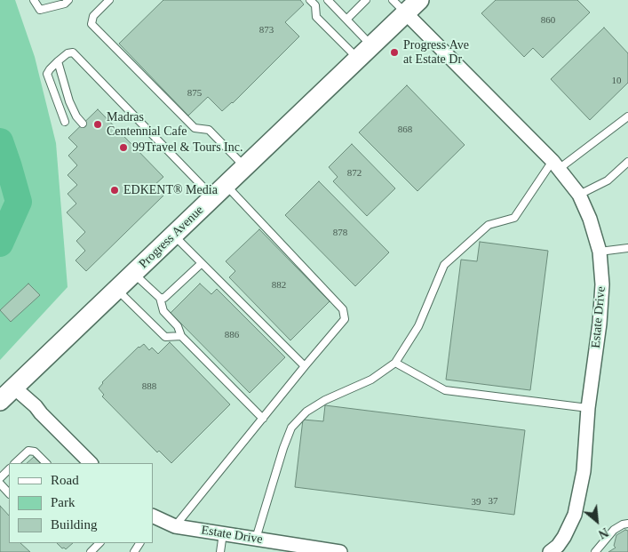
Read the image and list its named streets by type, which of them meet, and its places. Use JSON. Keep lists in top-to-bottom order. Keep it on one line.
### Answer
{"streets":{"main road":["Progress Avenue"],"street":["Estate Drive"]},"crossings":[["Progress Avenue","Estate Drive"]],"places":["Progress Ave at Estate Dr","Madras Centennial Cafe","99Travel & Tours Inc.","EDKENT® Media"],"house_numbers":["860","873","10","875","868","872","878","882","886","888","37","39"],"legend":["Road","Park","Building"],"north":"bottom right"}
